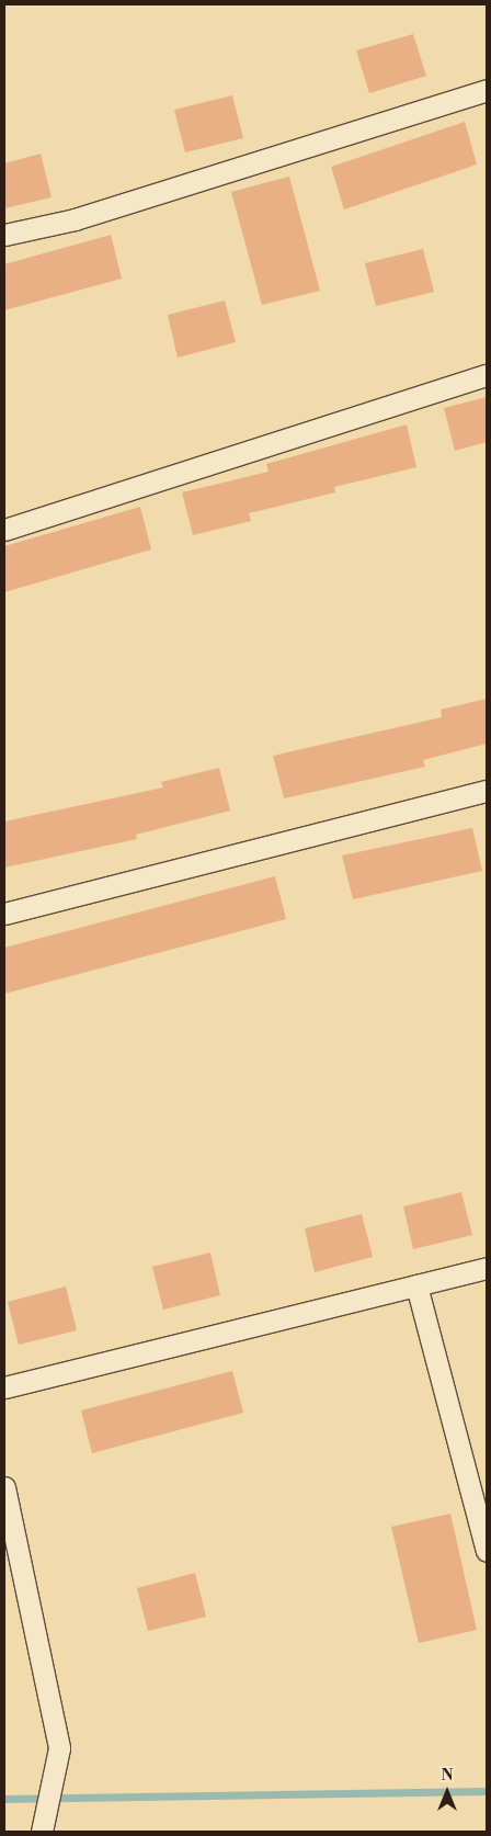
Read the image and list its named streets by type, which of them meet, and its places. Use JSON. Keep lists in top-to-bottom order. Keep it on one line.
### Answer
{"north":"top"}
